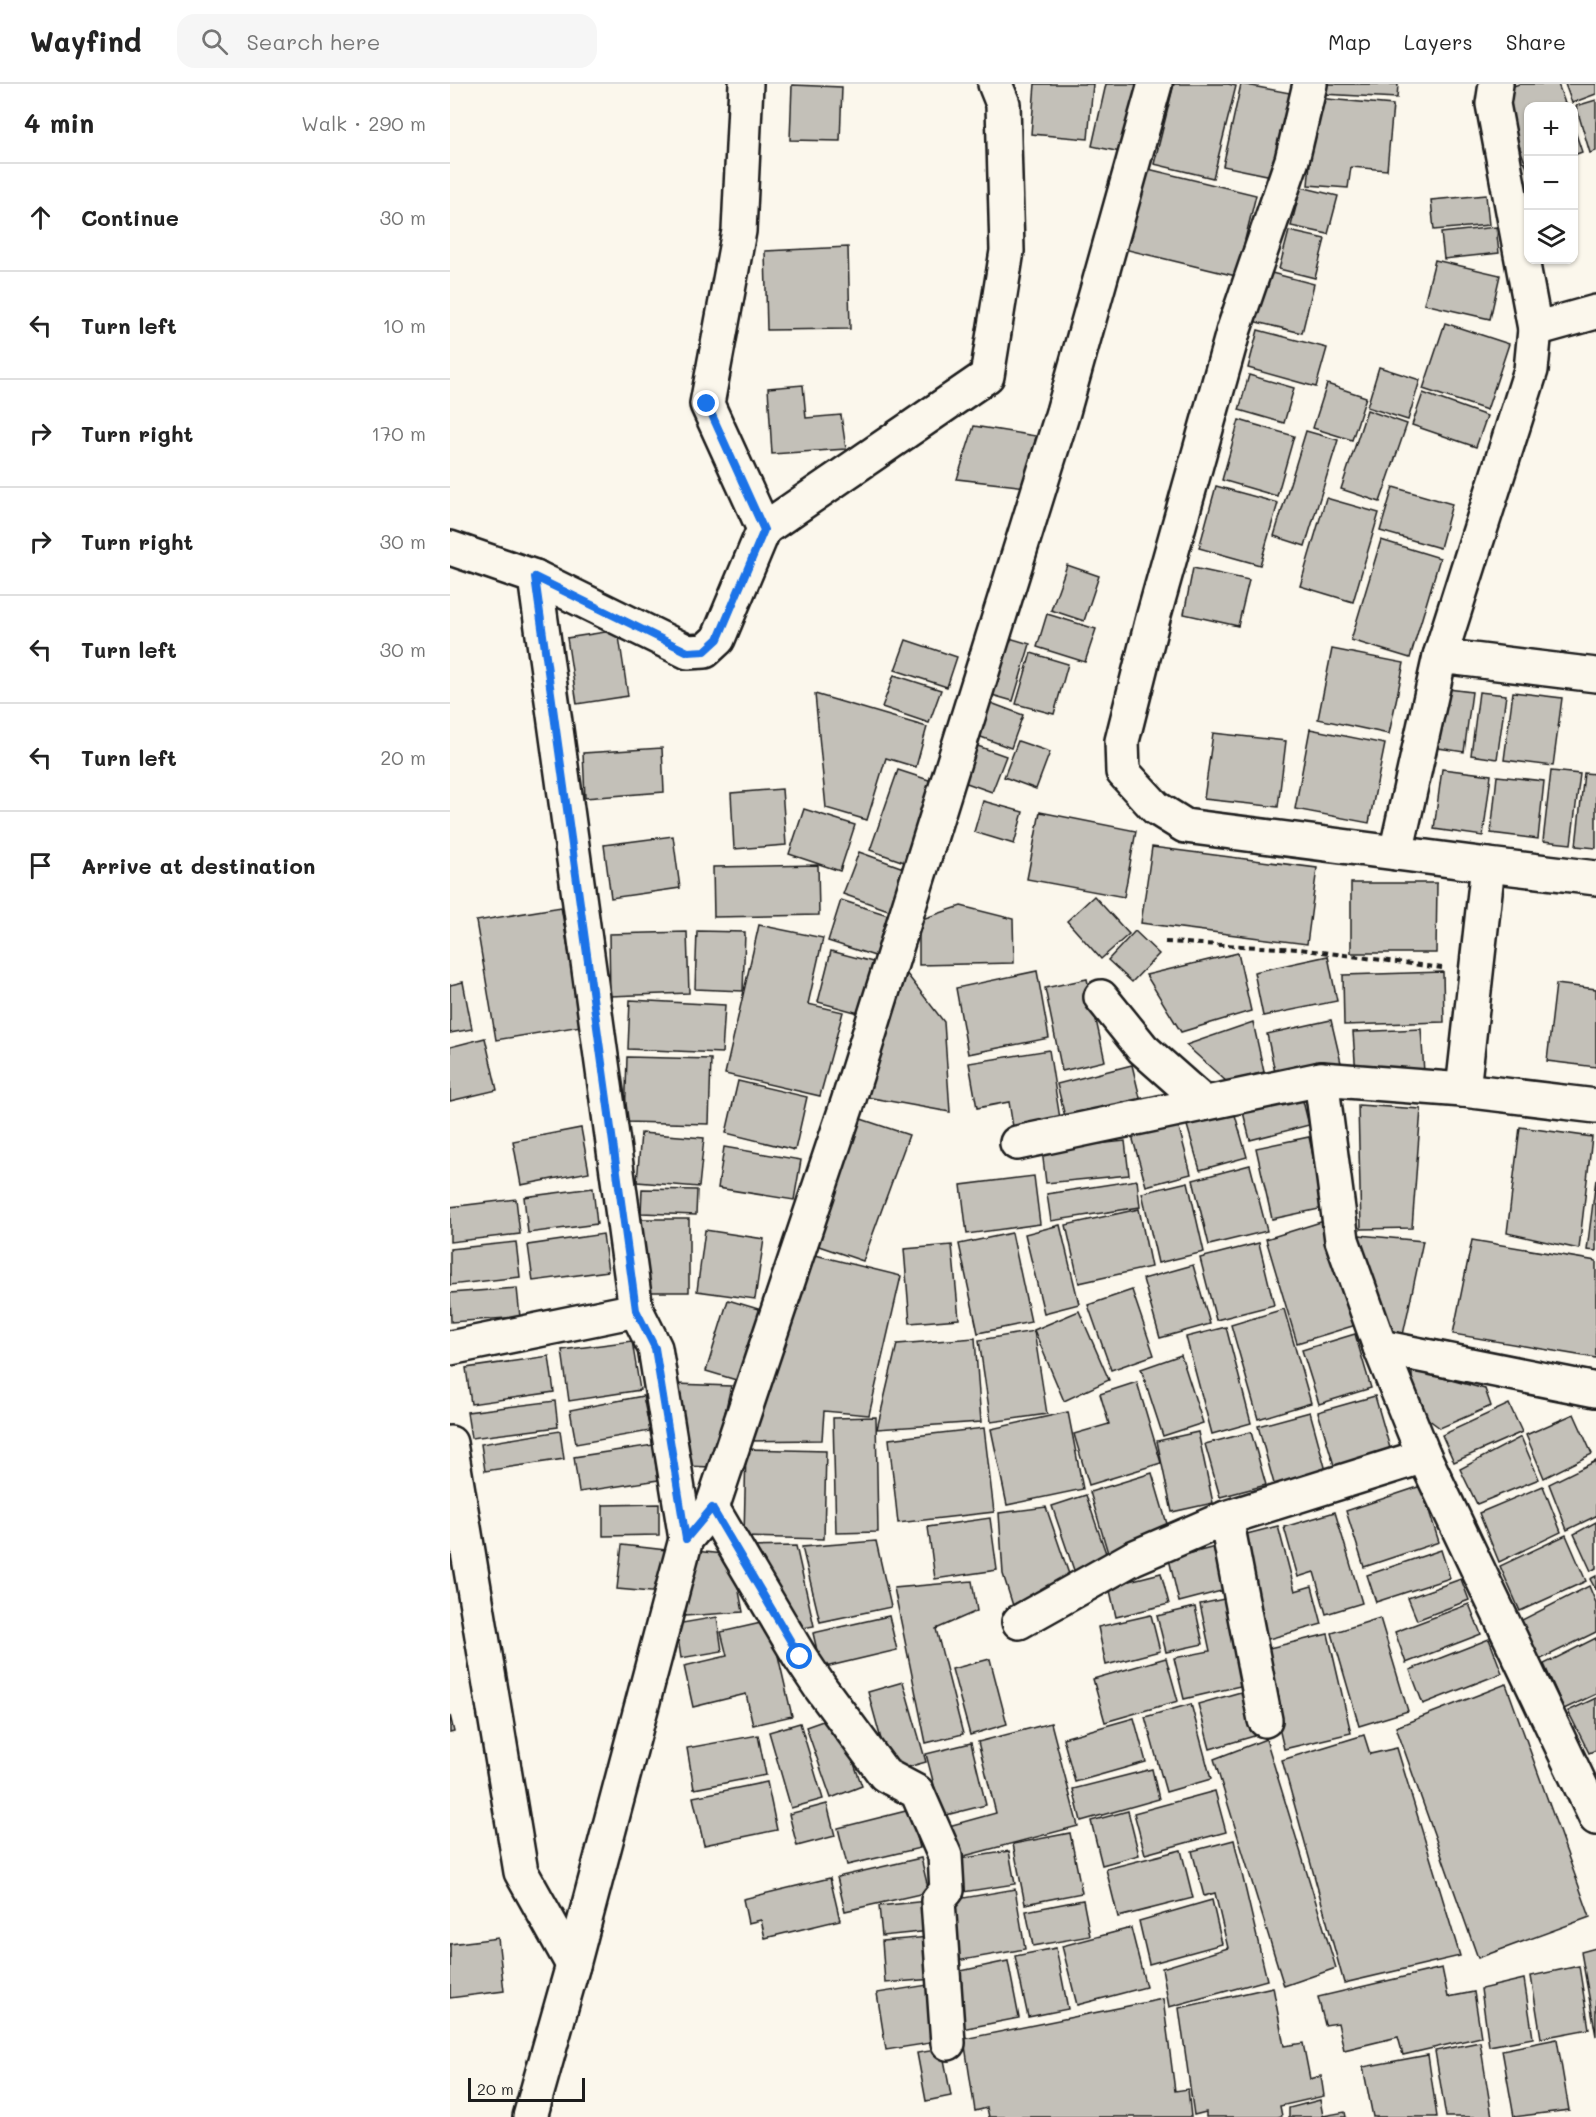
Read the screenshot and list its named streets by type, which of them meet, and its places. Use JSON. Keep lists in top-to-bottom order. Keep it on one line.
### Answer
{"scale_bar":"20 m","page":{"header":"Wayfind","search":"Search here","nav":["Map","Layers","Share"],"heading":["4 min","Walk · 290 m"],"map_buttons":["+","−"],"list":[["Continue","30 m"],["Turn left","10 m"],["Turn right","170 m"],["Turn right","30 m"],["Turn left","30 m"],["Turn left","20 m"],"Arrive at destination"],"scale":"20 m"}}
